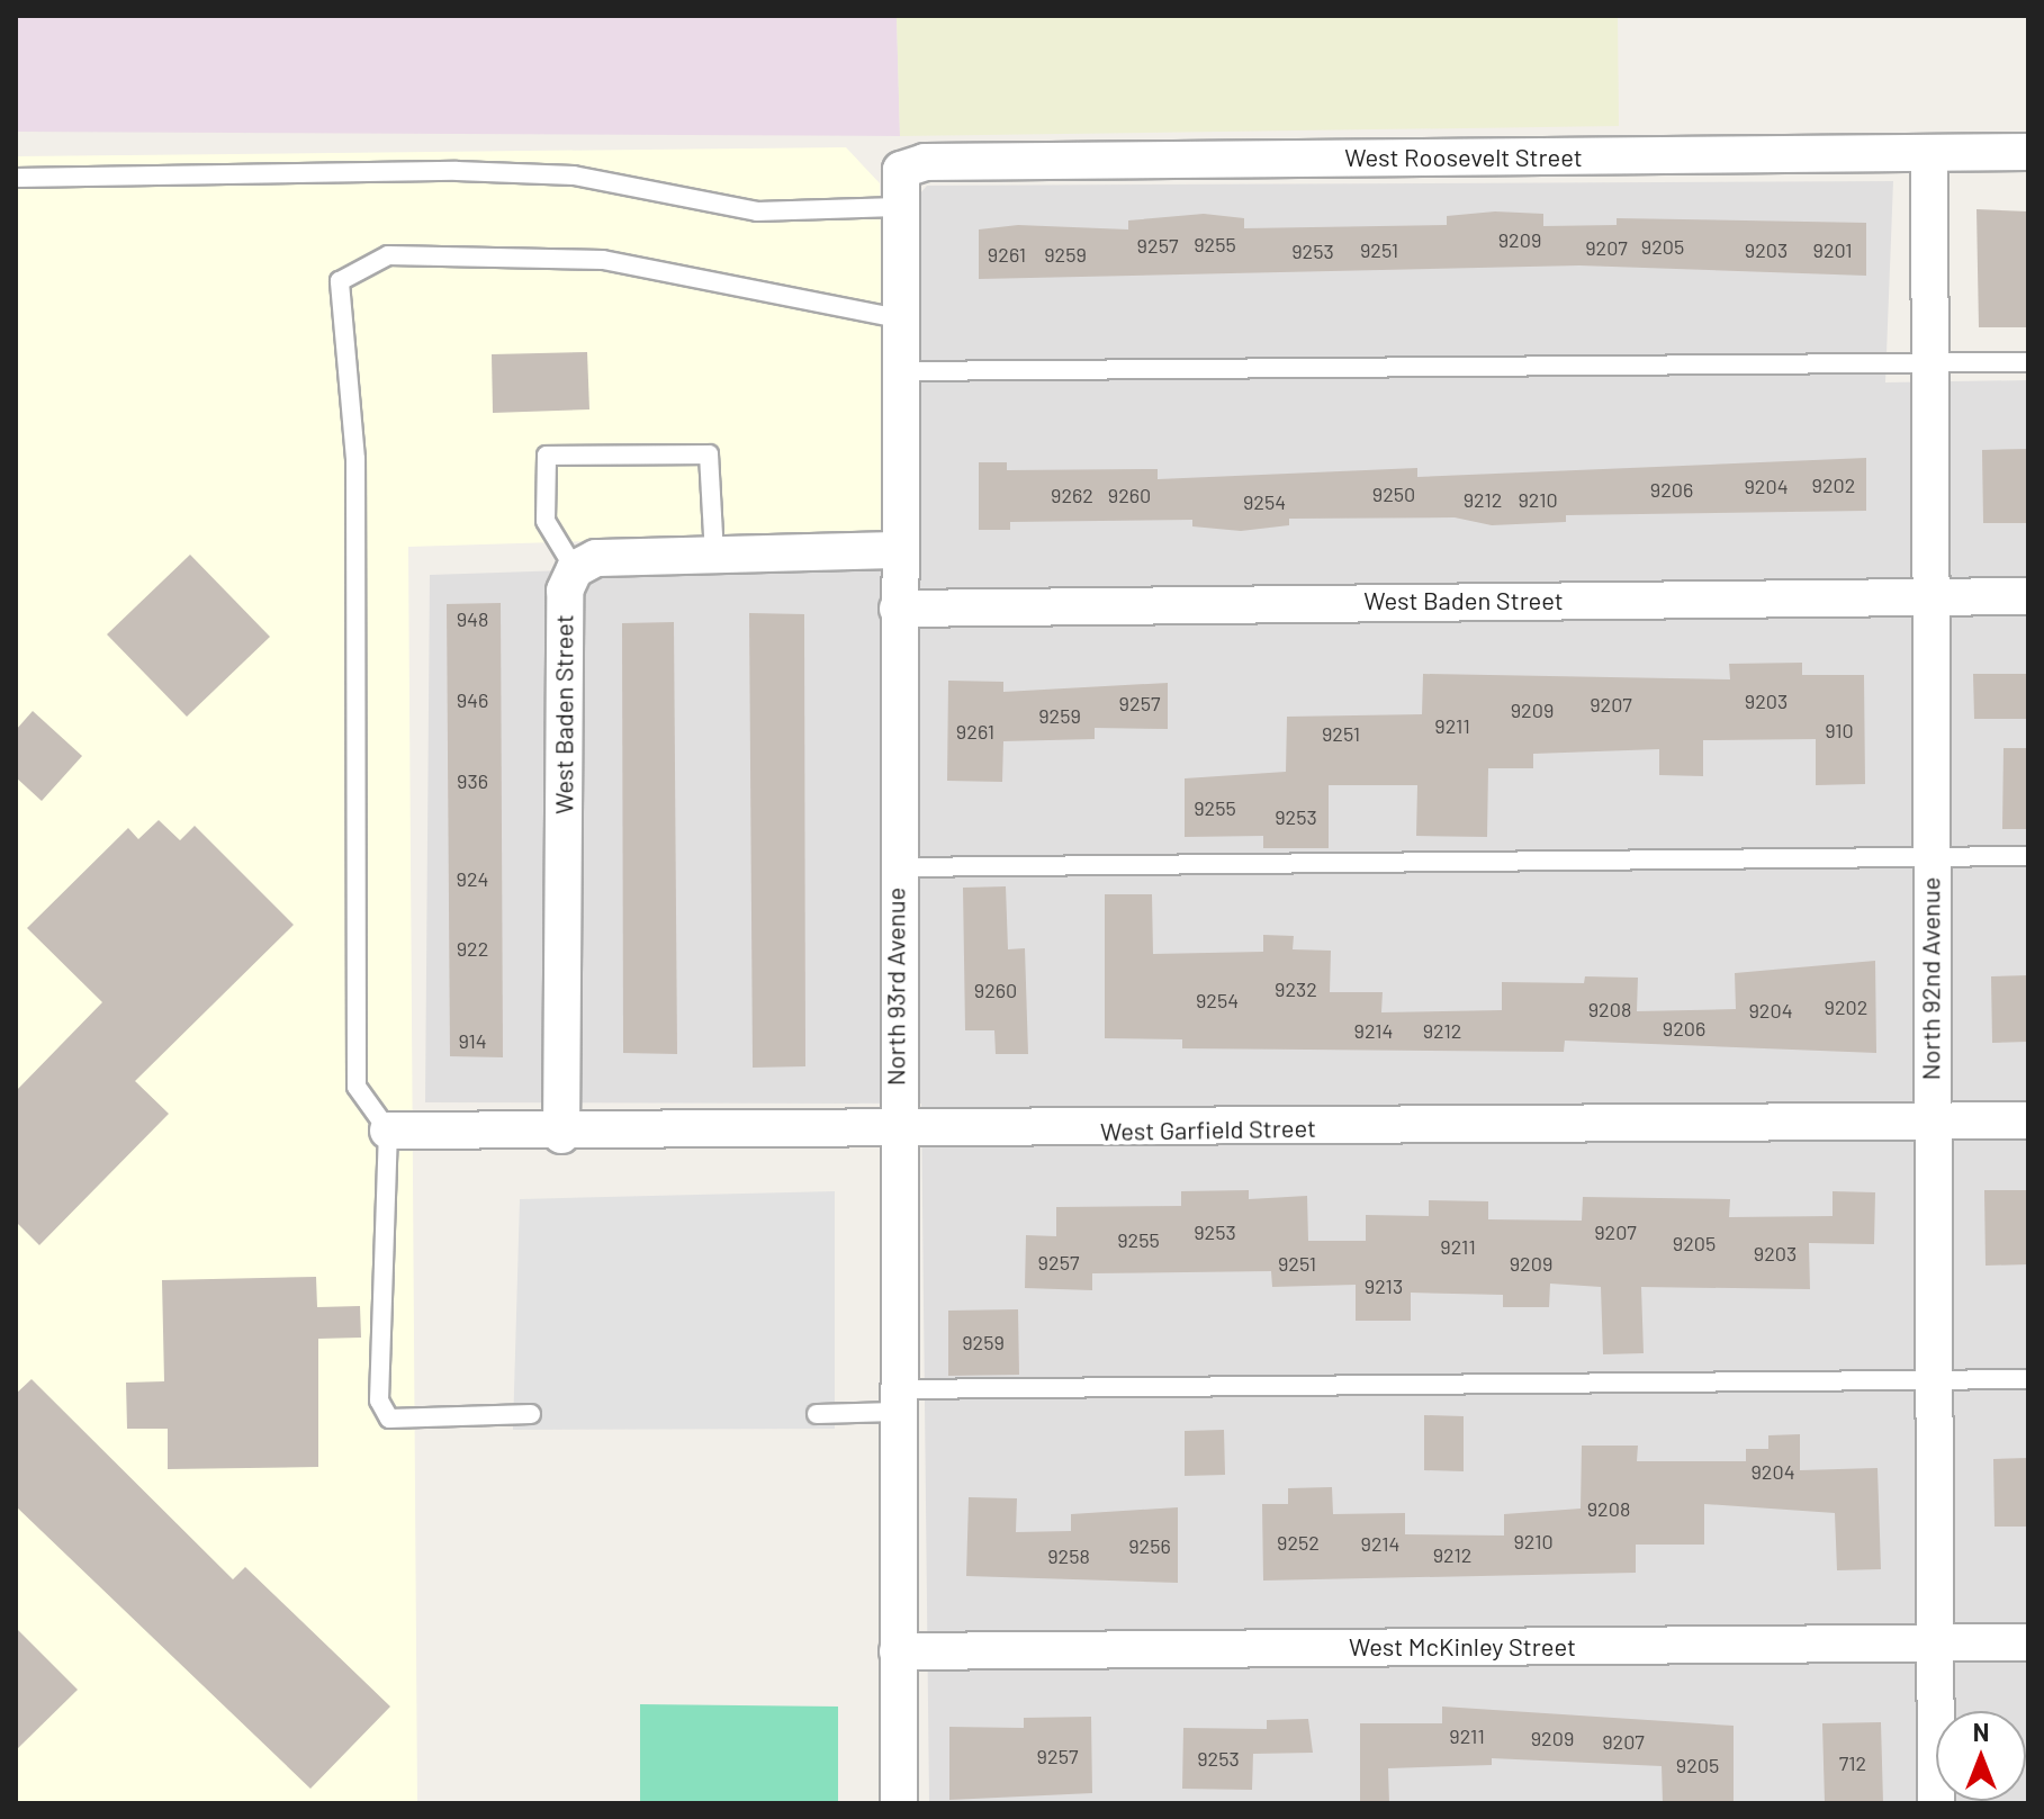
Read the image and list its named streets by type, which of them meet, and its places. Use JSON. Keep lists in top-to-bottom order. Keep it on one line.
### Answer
{"streets":{"street":["West Roosevelt Street","West Baden Street","North 92nd Avenue","North 93rd Avenue","West Garfield Street","West McKinley Street"]},"crossings":[["West Roosevelt Street","North 92nd Avenue"],["West Roosevelt Street","North 93rd Avenue"],["West Baden Street","North 92nd Avenue"],["West Baden Street","North 93rd Avenue"],["West Baden Street","West Garfield Street"],["North 92nd Avenue","West Garfield Street"],["North 92nd Avenue","West McKinley Street"],["North 93rd Avenue","West Garfield Street"],["North 93rd Avenue","West McKinley Street"]],"house_numbers":["9209","9255","9257","9205","9207","9251","9203","9201","9253","9261","9259","9202","9204","9206","9250","9262","9260","9212","9210","9254","948","946","9203","9257","9207","9209","9259","9211","910","9261","9251","936","9255","9253","924","922","9232","9260","9254","9202","9208","9204","9206","9214","9212","914","9253","9207","9255","9205","9211","9203","9257","9251","9209","9213","9259","9204","9208","9210","9252","9214","9256","9212","9258","9211","9209","9207","9257","9253","712","9205"],"north":"top"}
